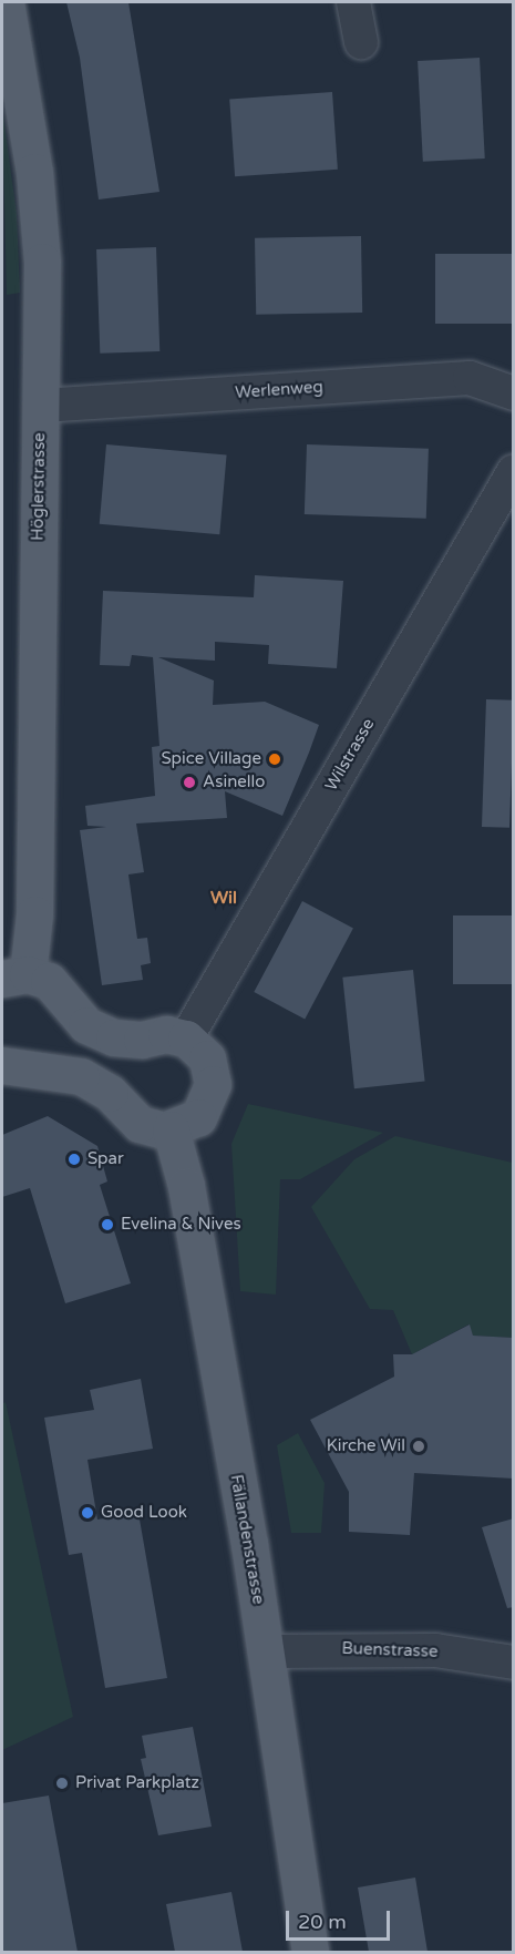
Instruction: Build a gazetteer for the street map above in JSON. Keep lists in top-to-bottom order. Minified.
{"streets":{"main road":["Höglerstrasse","Fällandenstrasse"],"street":["Werlenweg","Wilstrasse","Buenstrasse"]},"crossings":[["Werlenweg","Höglerstrasse"],["Fällandenstrasse","Buenstrasse"]],"districts":["Wil"],"places":["Spice Village","Asinello","Spar","Evelina & Nives","Kirche Wil","Good Look","Privat Parkplatz"],"scale_bar":"20 m"}
